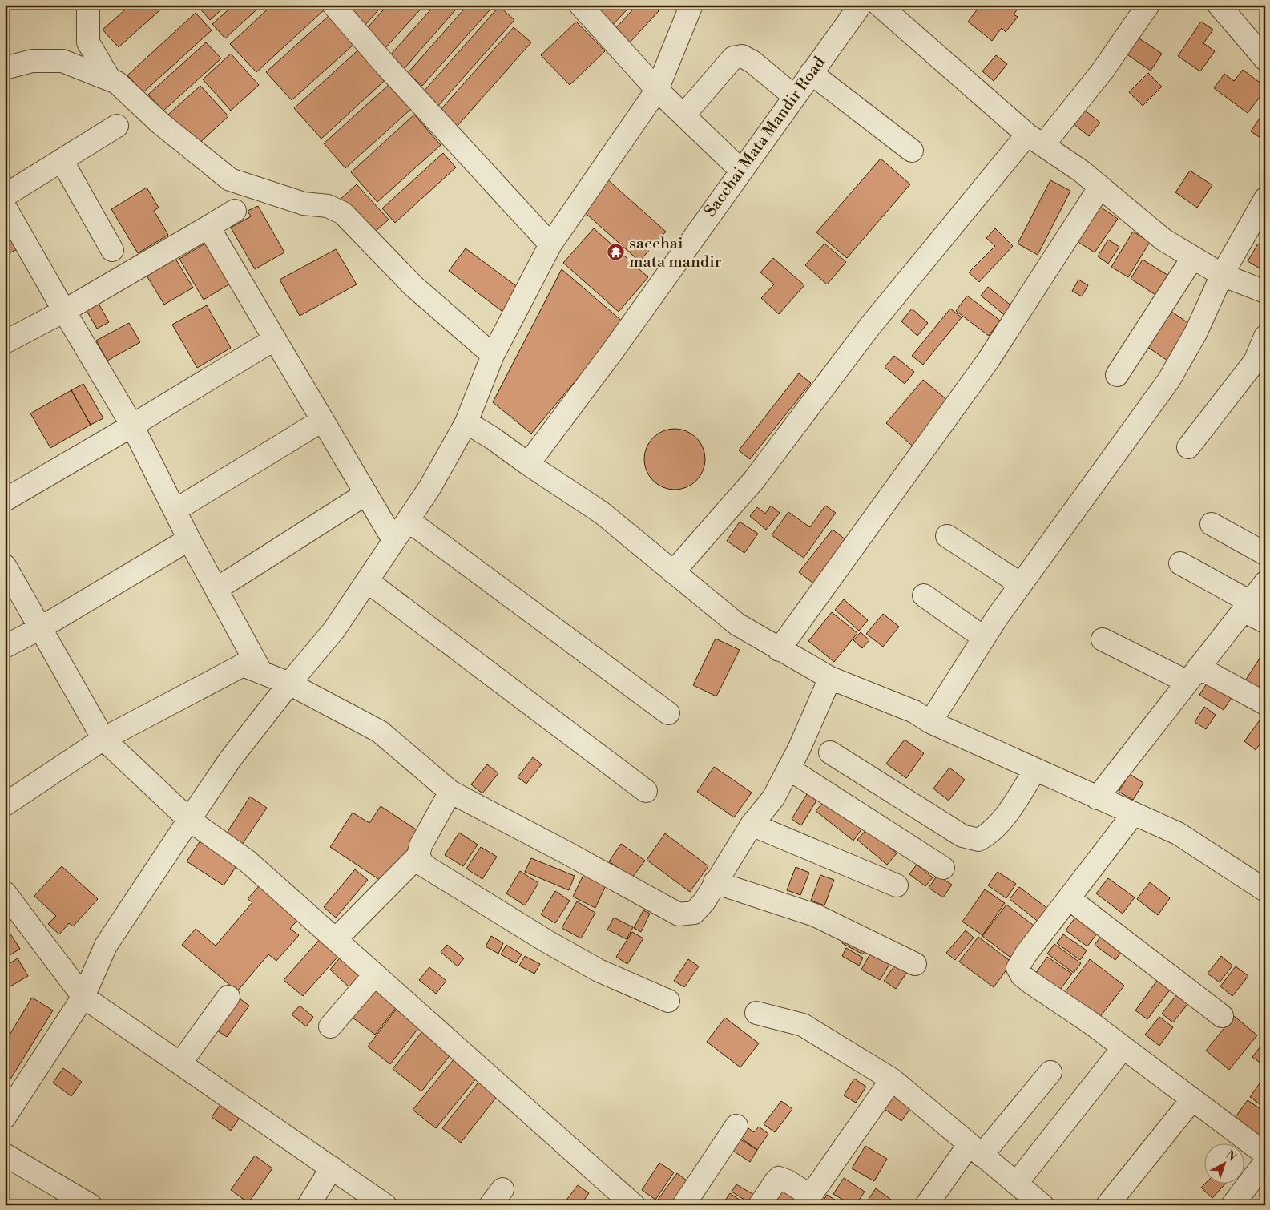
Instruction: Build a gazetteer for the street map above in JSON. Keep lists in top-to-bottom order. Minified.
{"streets":{"street":["Sacchai Mata Mandir Road"]},"places":{"temple":["sacchai mata mandir"]},"north":"top right"}
